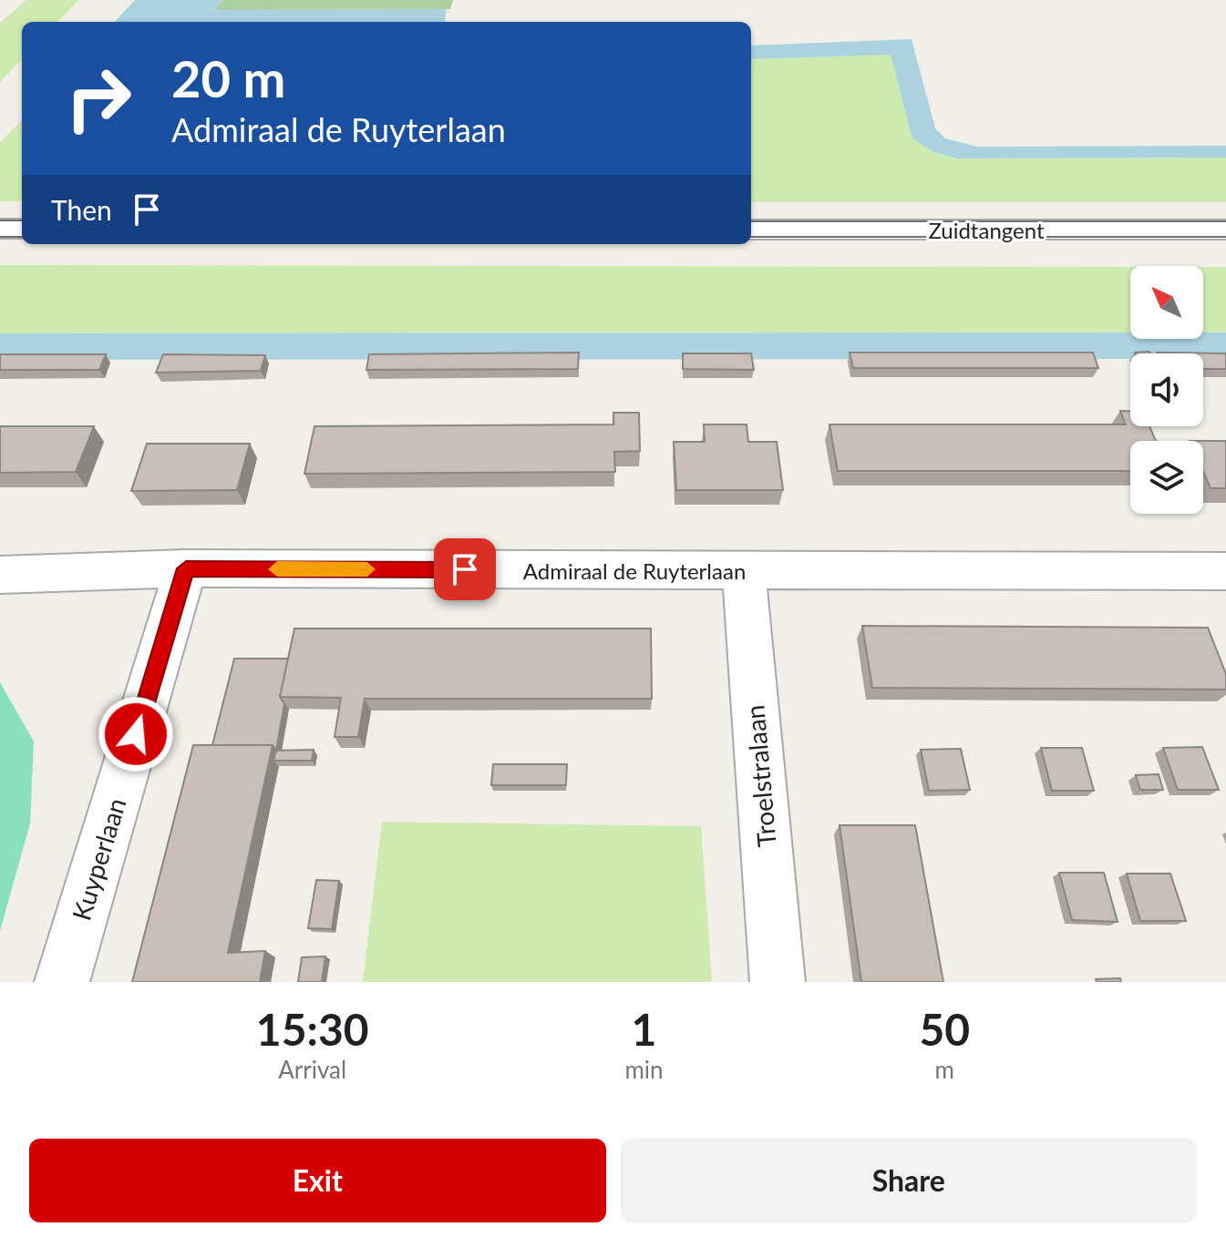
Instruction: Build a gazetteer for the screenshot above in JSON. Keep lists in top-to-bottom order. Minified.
{"streets":{"street":["Admiraal de Ruyterlaan","Troelstralaan","Kuyperlaan"],"lane":["Zuidtangent"]},"crossings":[["Admiraal de Ruyterlaan","Troelstralaan"],["Admiraal de Ruyterlaan","Kuyperlaan"]],"north":"top left","page":{"turn":["20 m","Admiraal de Ruyterlaan"],"then":"Then","eta":["15:30","Arrival","1","min","50","m"],"buttons":["Exit","Share"]}}
